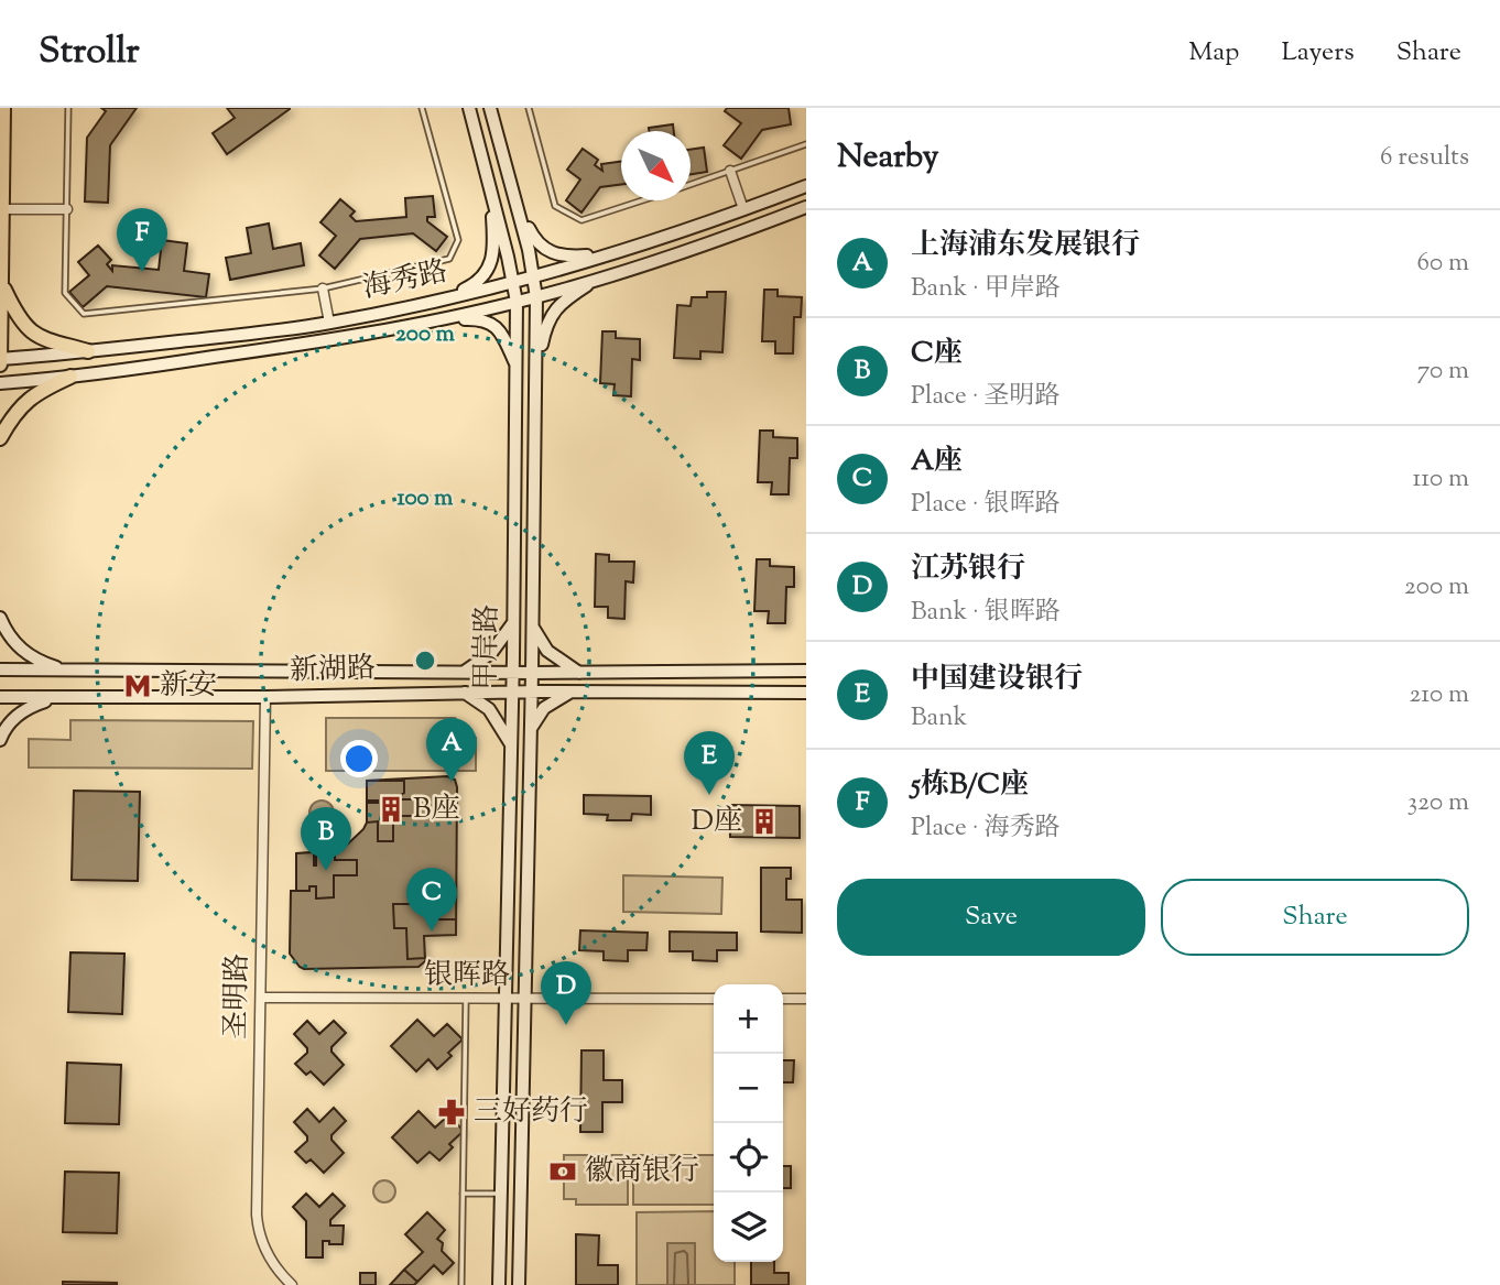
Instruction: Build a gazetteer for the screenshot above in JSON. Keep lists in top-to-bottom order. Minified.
{"streets":{"main road":["海秀路","甲岸路","新湖路"],"street":["银晖路","圣明路"]},"crossings":[["海秀路","甲岸路"],["甲岸路","新湖路"],["甲岸路","银晖路"],["新湖路","圣明路"],["银晖路","圣明路"]],"places":{"metro station":["新安"],"building":["B座","D座"],"pharmacy":["三好药行"],"bank":["徽商银行"]},"north":"bottom right","page":{"header":"Strollr","nav":["Map","Layers","Share"],"heading":["Nearby","6 results"],"pins":["F","A","E","B","C","D"],"list":[{"mark":"A","name":"上海浦东发展银行","note":"Bank · 甲岸路","value":"60 m"},{"mark":"B","name":"C座","note":"Place · 圣明路","value":"70 m"},{"mark":"C","name":"A座","note":"Place · 银晖路","value":"110 m"},{"mark":"D","name":"江苏银行","note":"Bank · 银晖路","value":"200 m"},{"mark":"E","name":"中国建设银行","note":"Bank","value":"210 m"},{"mark":"F","name":"5栋B/C座","note":"Place · 海秀路","value":"320 m"}],"buttons":["Save","Share"],"map_buttons":["+","−"]},"rings":["200 m","100 m"]}
